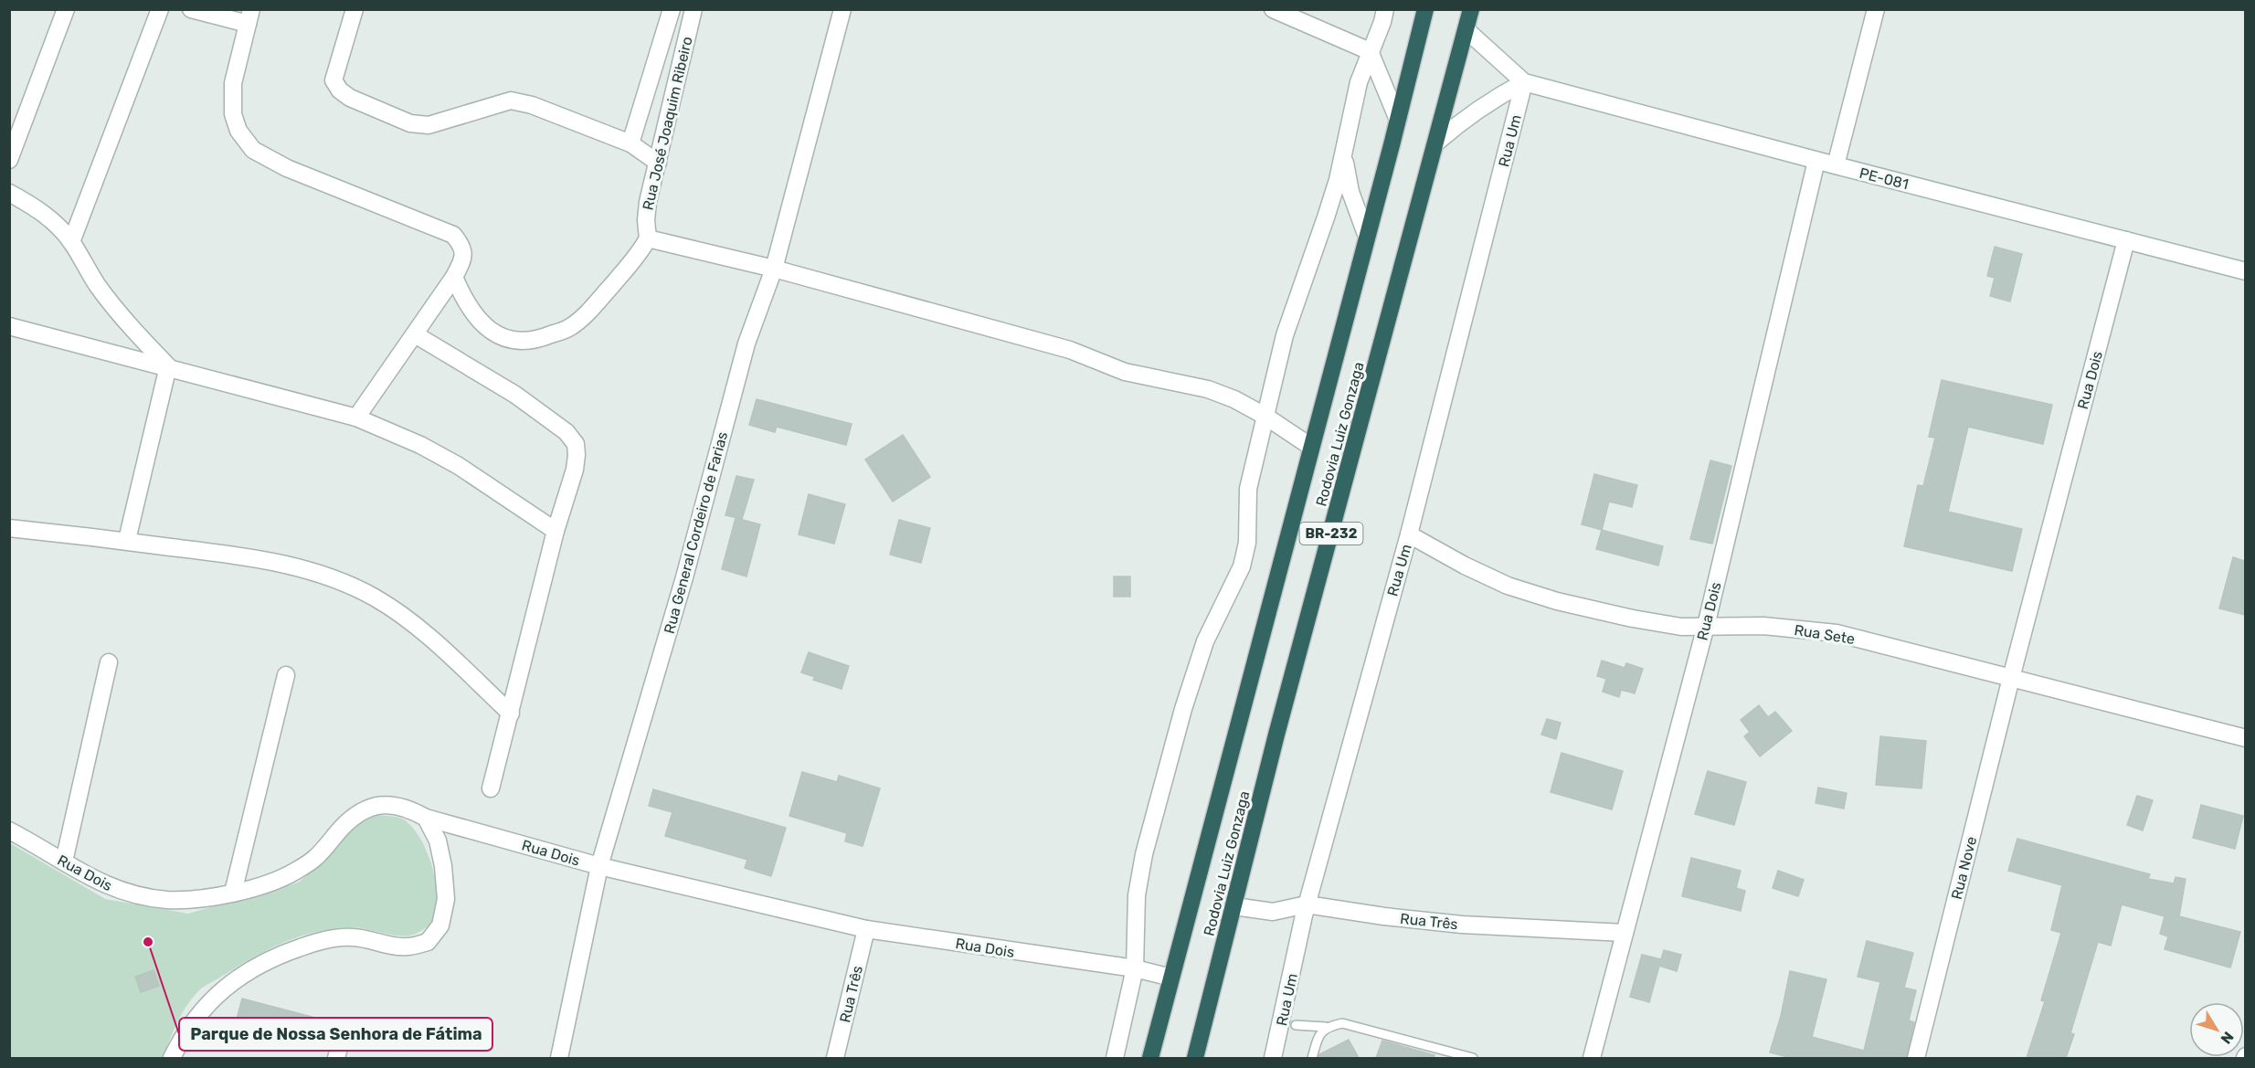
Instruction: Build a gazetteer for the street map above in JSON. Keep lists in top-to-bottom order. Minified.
{"streets":{"highway":["Rodovia Luiz Gonzaga","BR-232"],"street":["Rua José Joaquim Ribeiro","Rua Um","PE-081","Rua Dois","Rua General Cordeiro de Farias","Rua Sete","Rua Nove","Rua Três"]},"crossings":[["Rua Um","PE-081"],["Rua Um","Rua Sete"],["Rua Um","Rua Três"],["PE-081","Rua Dois"],["Rua Dois","Rodovia Luiz Gonzaga"],["Rua Dois","Rua General Cordeiro de Farias"],["Rua Dois","Rua Sete"],["Rua Dois","Rua Nove"],["Rua Dois","Rua Três"],["Rodovia Luiz Gonzaga","Rua Três"],["Rua Sete","Rua Nove"]],"places":["Parque de Nossa Senhora de Fátima"],"north":"bottom right"}
